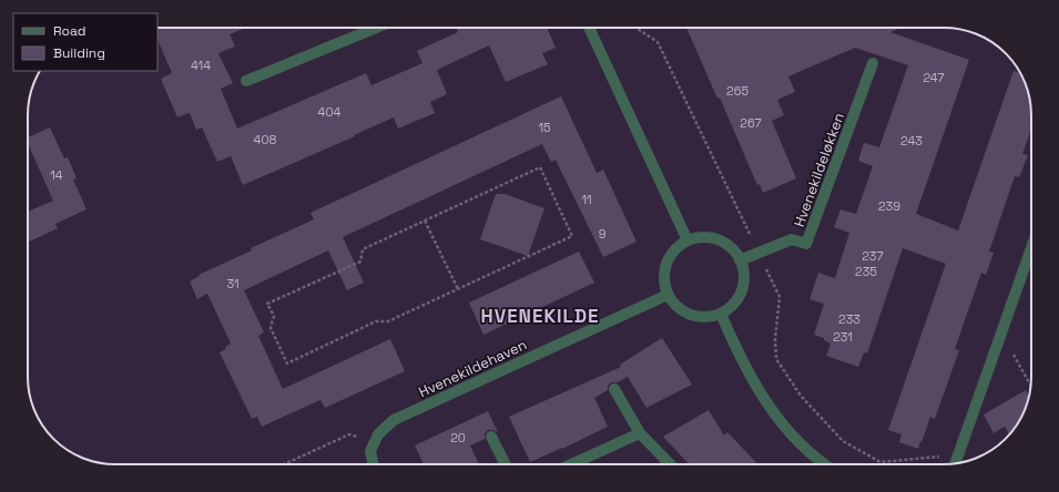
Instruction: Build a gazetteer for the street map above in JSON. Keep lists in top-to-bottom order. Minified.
{"streets":{"street":["Hvenekildeløkken","Hvenekildehaven"]},"crossings":[["Hvenekildeløkken","Hvenekildehaven"]],"districts":["HVENEKILDE"],"house_numbers":["414","247","265","404","267","15","408","243","14","11","239","9","237","235","31","233","231","20"],"legend":["Road","Building"]}
